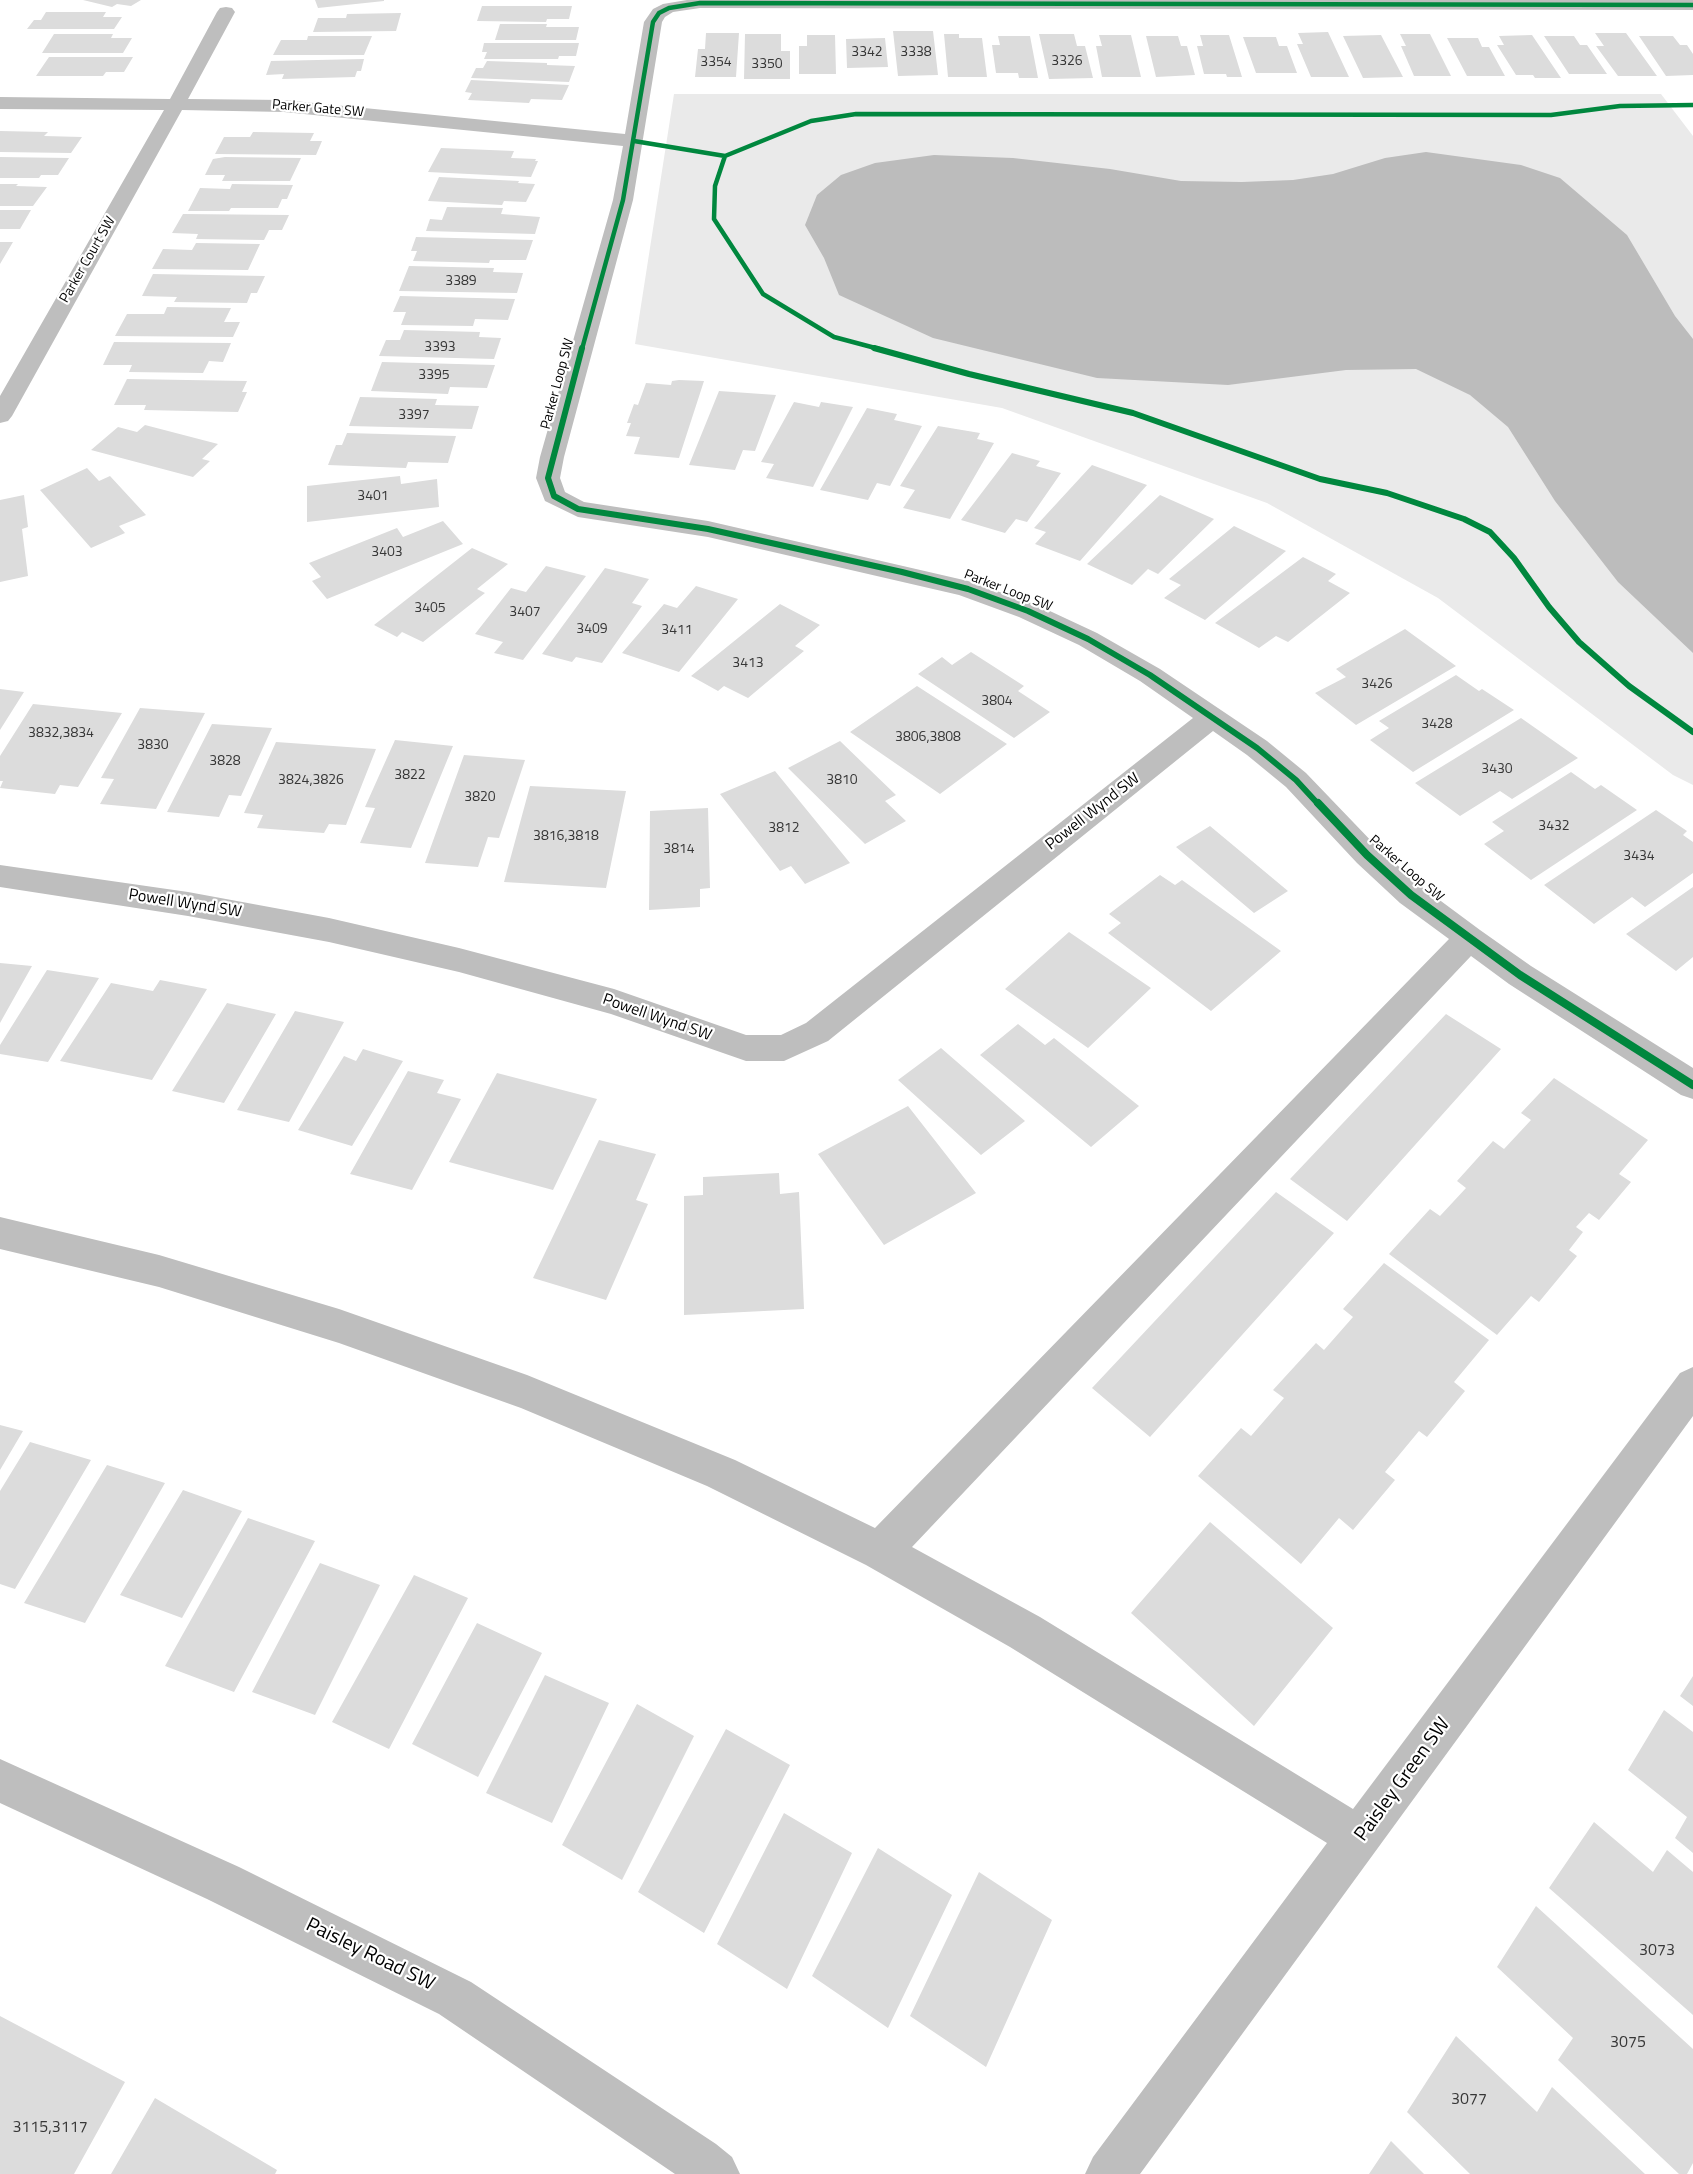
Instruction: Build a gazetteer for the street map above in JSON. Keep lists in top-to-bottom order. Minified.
{"streets":{"street":["Parker Gate SW","Parker Court SW","Parker Loop SW","Powell Wynd SW","Paisley Green SW","Paisley Road SW"]},"crossings":[["Parker Gate SW","Parker Court SW"],["Parker Gate SW","Parker Loop SW"],["Parker Loop SW","Powell Wynd SW"]],"house_numbers":["3342","3338","3326","3354","3350","3389","3393","3395","3397","3401","3403","3405","3407","3409","3411","3413","3426","3804","3428","3832,3834","3806,3808","3830","3828","3430","3822","3824,3826","3810","3820","3432","3812","3816,3818","3814","3434","3073","3075","3077","3115,3117"]}
